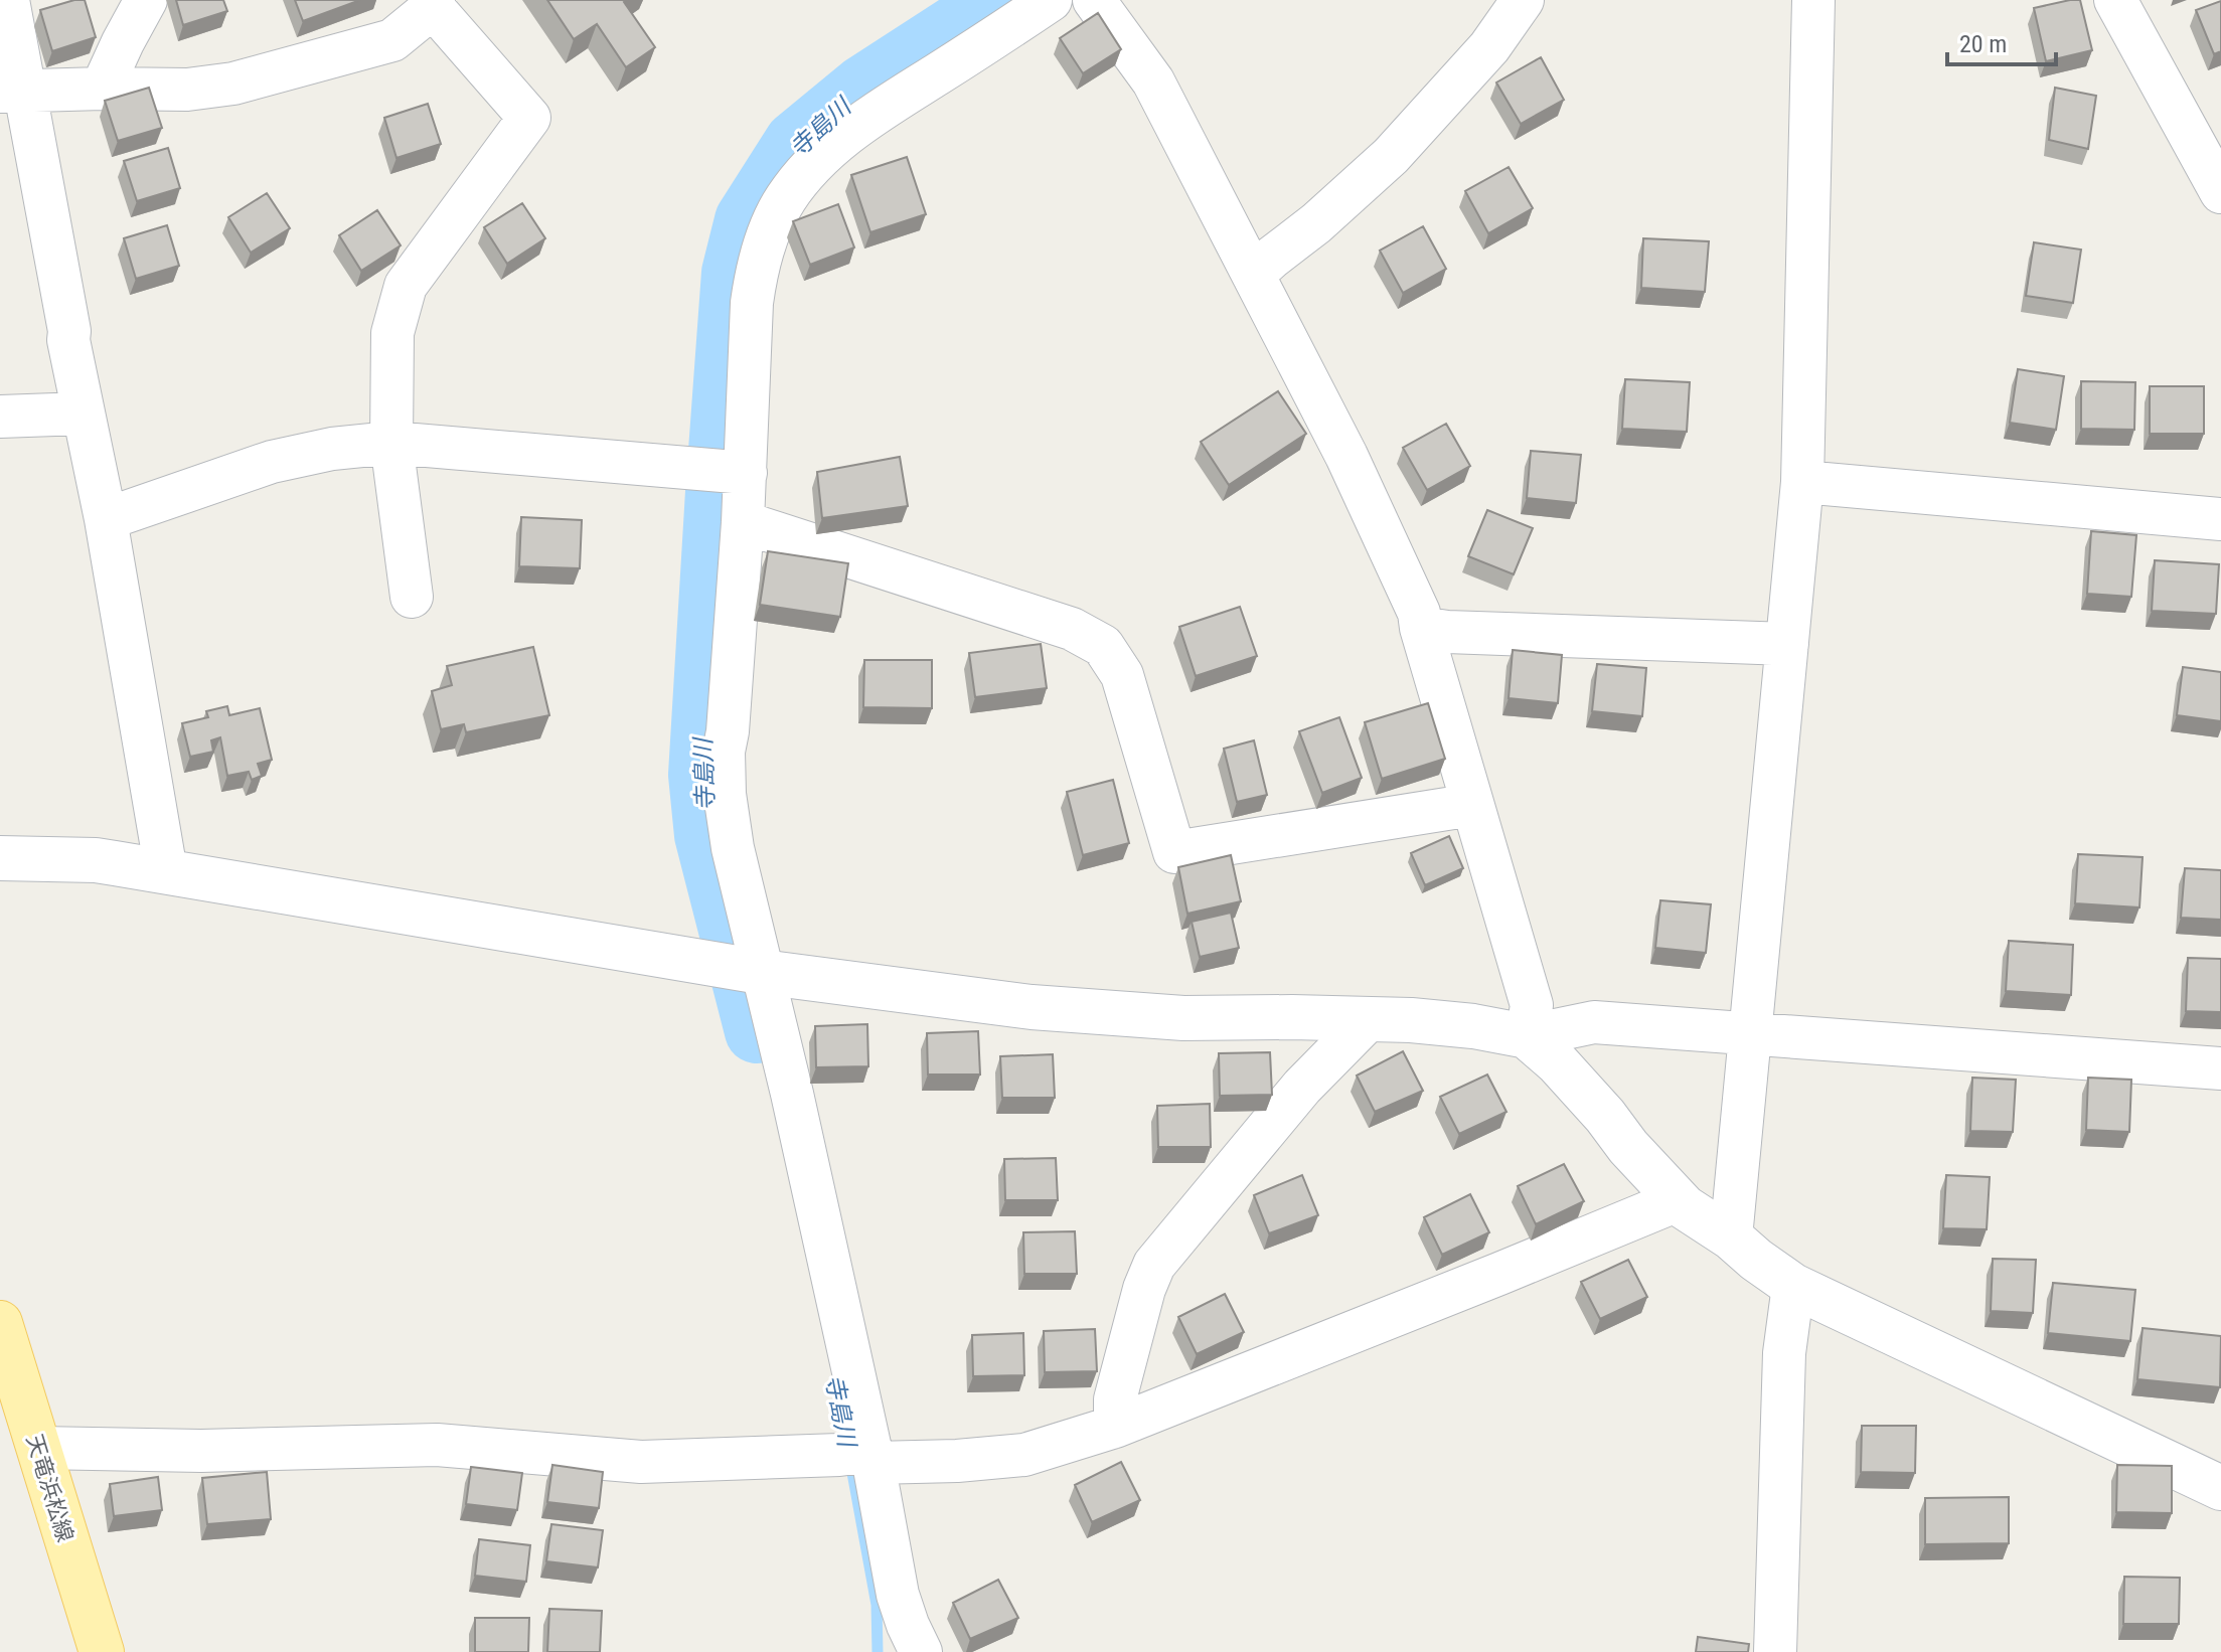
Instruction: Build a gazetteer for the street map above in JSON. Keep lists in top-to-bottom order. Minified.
{"streets":{"main road":["天竜浜松線"]},"water":["寺島川"],"scale_bar":"20 m"}
